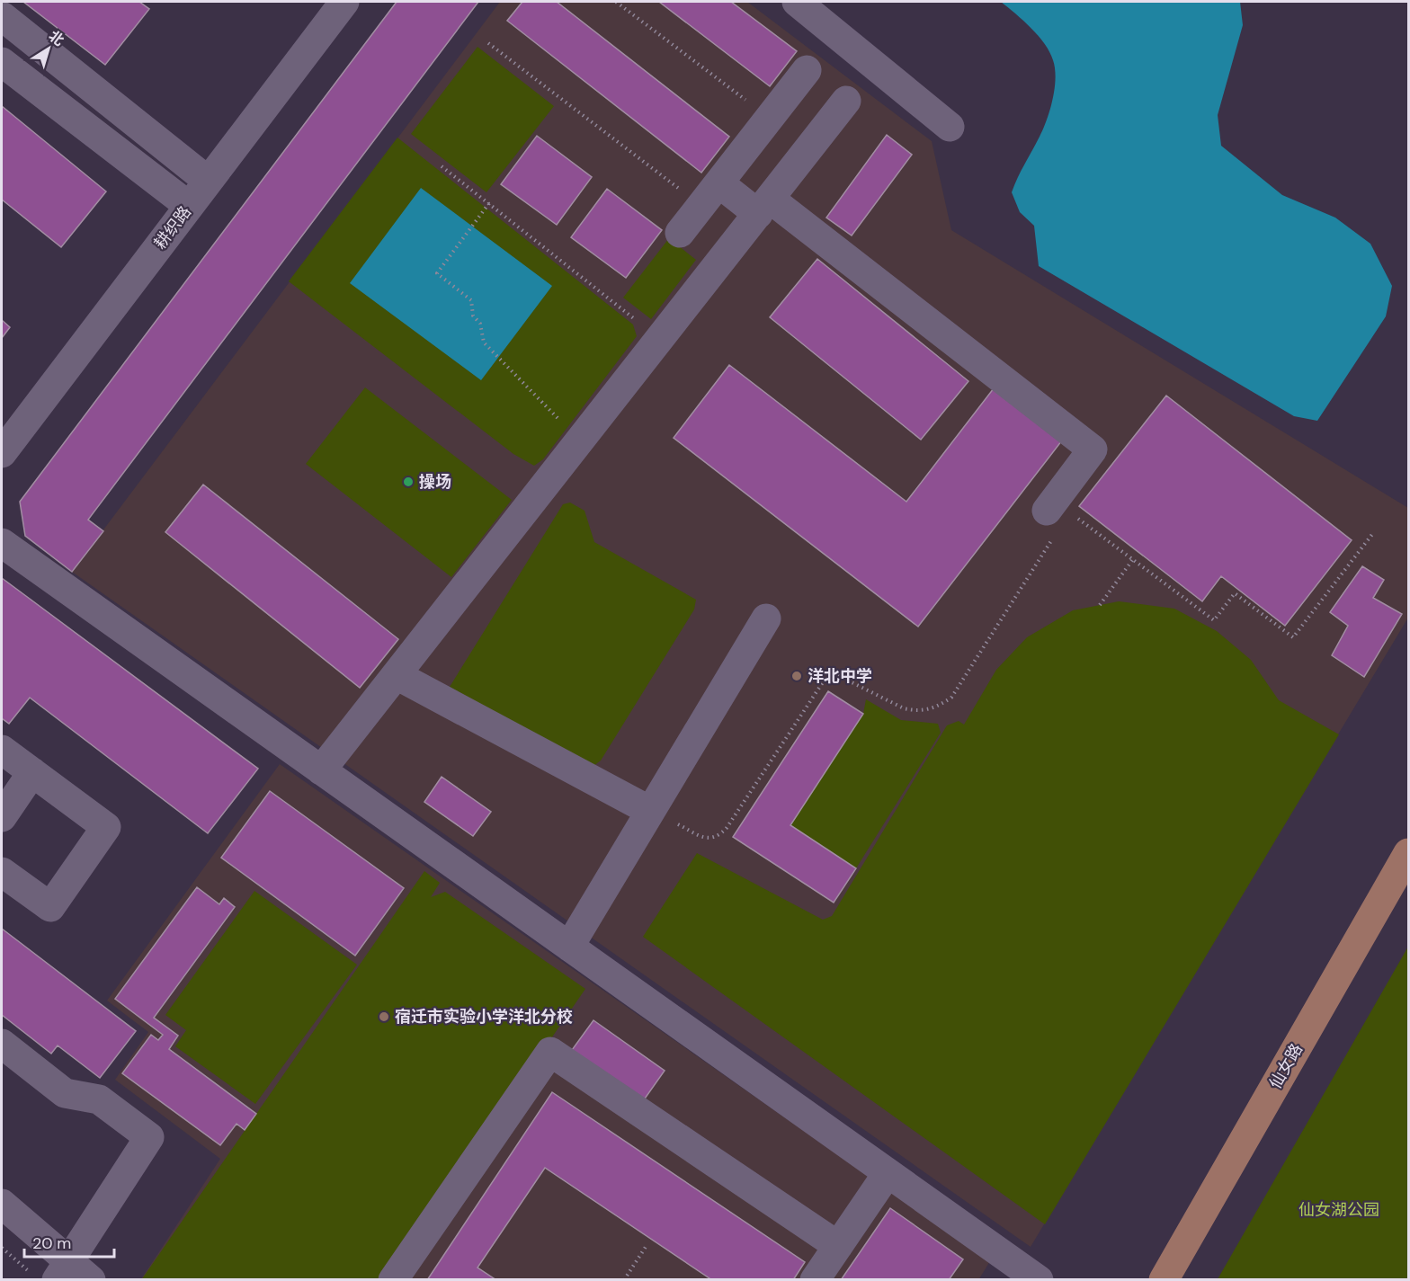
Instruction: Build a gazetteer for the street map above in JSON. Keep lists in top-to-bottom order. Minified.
{"streets":{"main road":["仙女路"],"street":["耕织路"]},"parks":["仙女湖公园"],"places":["操场","洋北中学","宿迁市实验小学洋北分校"],"scale_bar":"20 m","north":"top right"}
